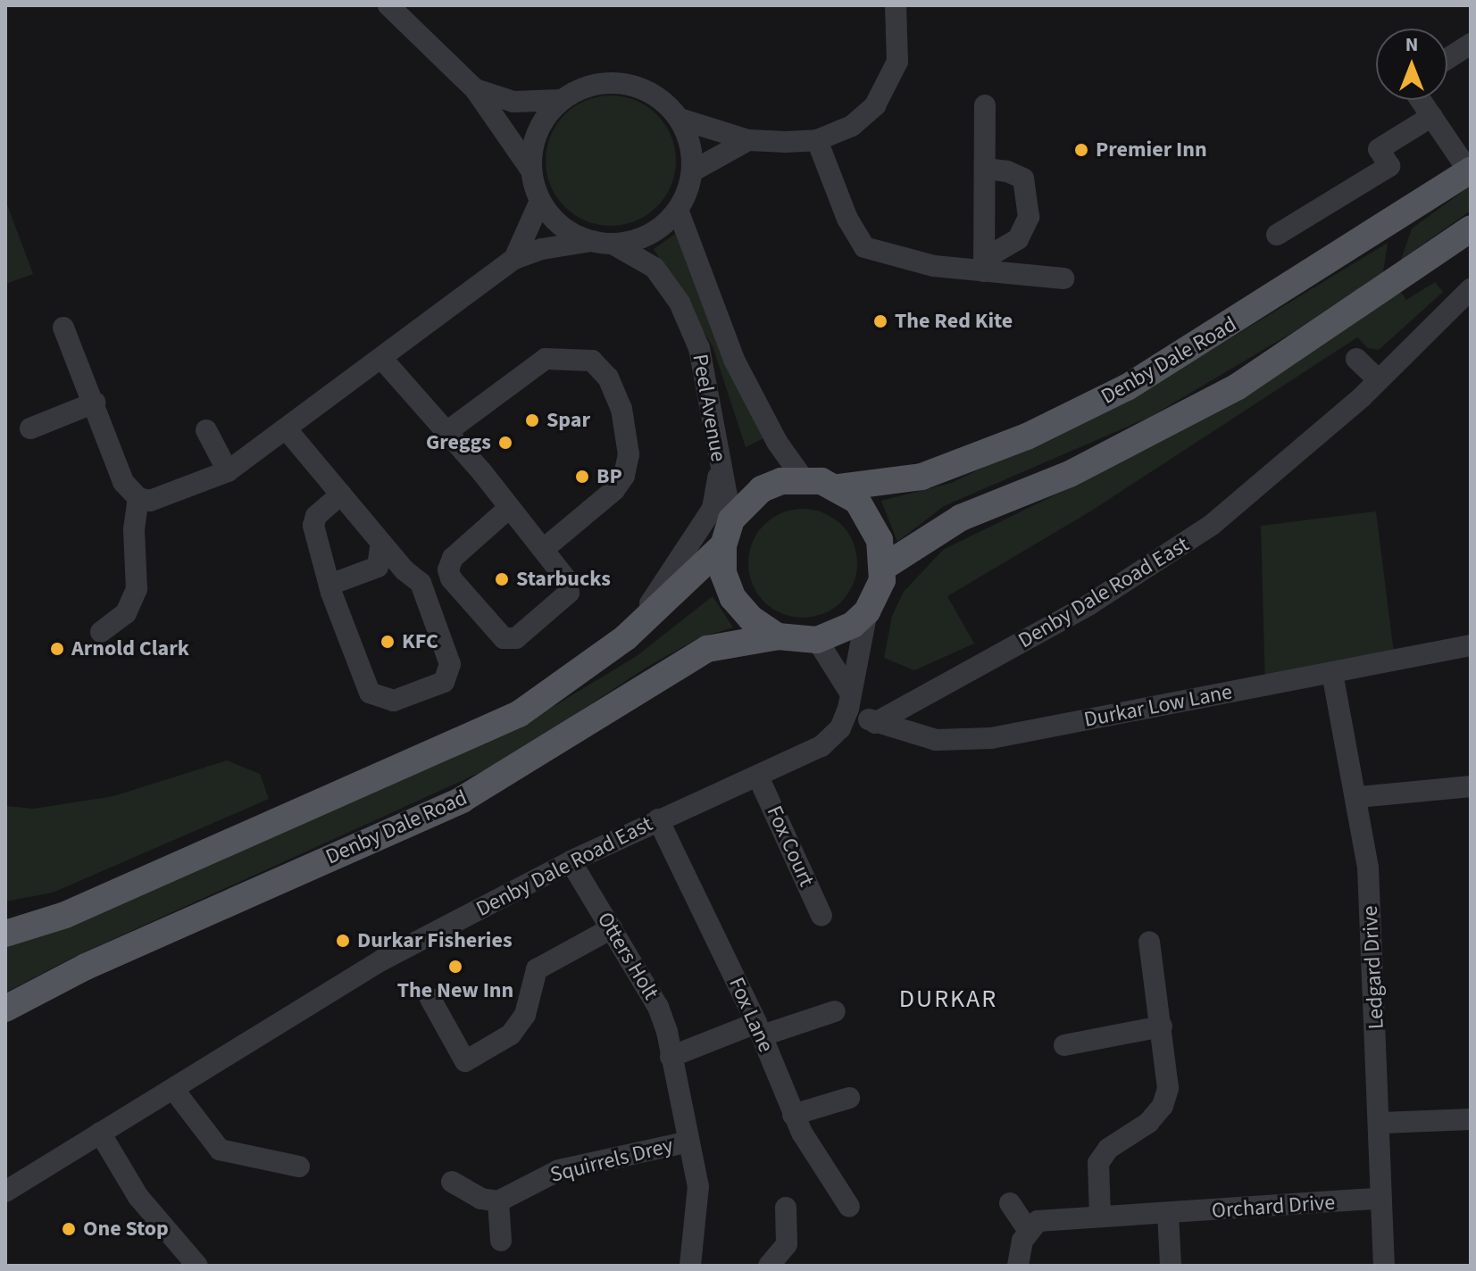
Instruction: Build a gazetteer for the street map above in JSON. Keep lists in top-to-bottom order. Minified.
{"streets":{"main road":["Denby Dale Road"],"street":["Peel Avenue","Denby Dale Road East","Durkar Low Lane","Fox Court","Otters Holt","Ledgard Drive","Fox Lane","Squirrels Drey","Orchard Drive"]},"crossings":[["Denby Dale Road","Peel Avenue"],["Denby Dale Road","Denby Dale Road East"],["Peel Avenue","Denby Dale Road East"],["Denby Dale Road East","Durkar Low Lane"],["Denby Dale Road East","Fox Court"],["Denby Dale Road East","Otters Holt"],["Denby Dale Road East","Fox Lane"],["Durkar Low Lane","Ledgard Drive"],["Otters Holt","Squirrels Drey"],["Ledgard Drive","Orchard Drive"]],"districts":["DURKAR"],"places":["Premier Inn","The Red Kite","Spar","Greggs","BP","Starbucks","KFC","Arnold Clark","Durkar Fisheries","The New Inn","One Stop"],"north":"top"}
